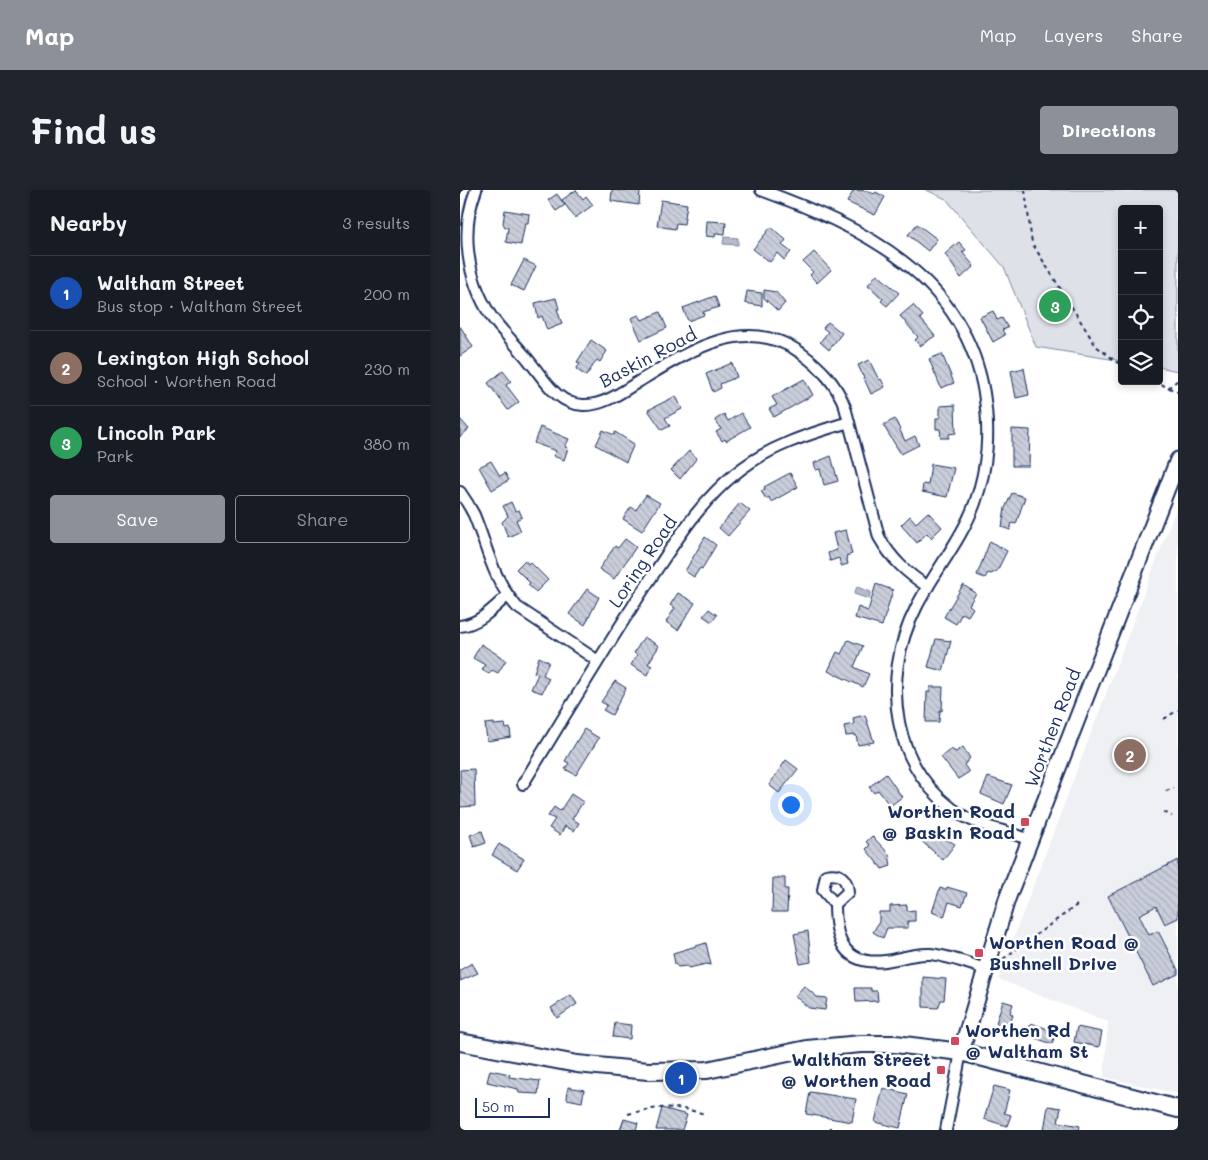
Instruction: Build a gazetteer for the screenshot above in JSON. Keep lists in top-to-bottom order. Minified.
{"streets":{"main road":["Worthen Road"],"street":["Baskin Road","Loring Road"]},"crossings":[["Baskin Road","Loring Road"]],"places":{"transit":["Worthen Road @ Baskin Road","Worthen Road @ Bushnell Drive","Worthen Rd @ Waltham St","Waltham Street @ Worthen Road"]},"scale_bar":"50 m","page":{"header":"Map","nav":["Map","Layers","Share"],"buttons":["Directions",["Save","Share"]],"title":"Find us","heading":["Nearby","3 results"],"map_buttons":["+","−"],"list":[{"mark":"1","name":"Waltham Street","note":"Bus stop · Waltham Street","value":"200 m"},{"mark":"2","name":"Lexington High School","note":"School · Worthen Road","value":"230 m"},{"mark":"3","name":"Lincoln Park","note":"Park","value":"380 m"}],"pins":["3","2","1"],"scale":"50 m"}}
